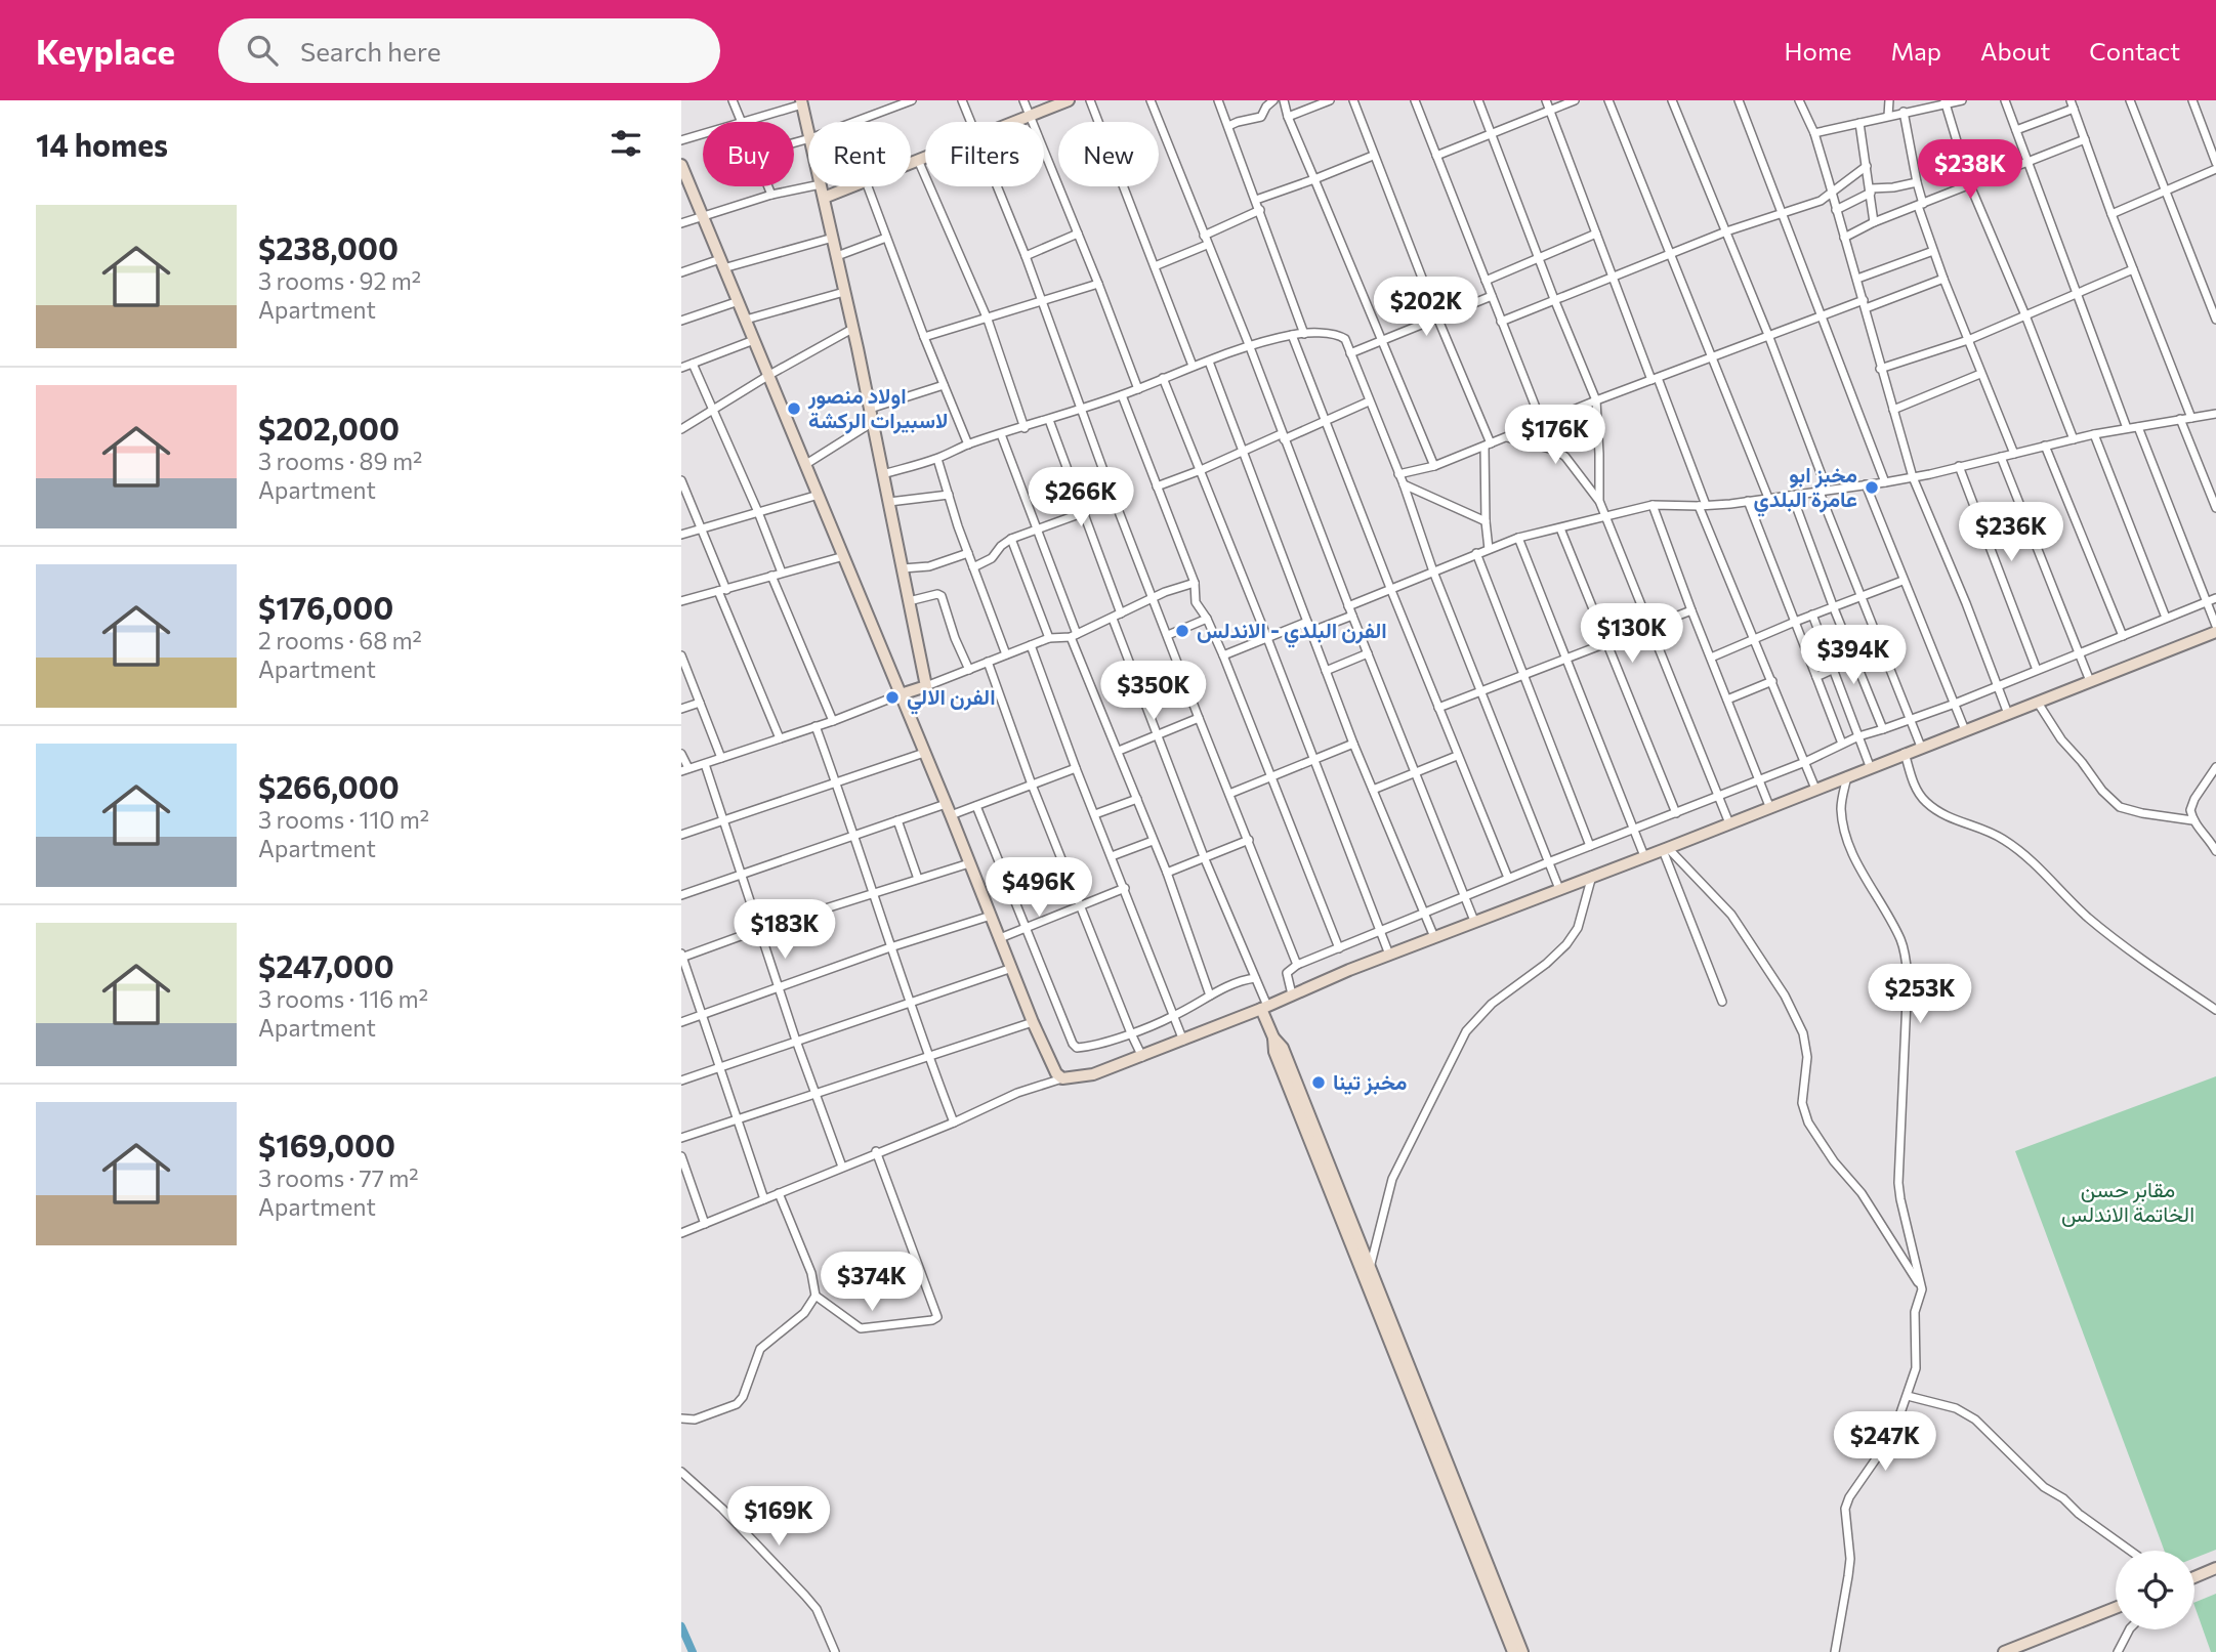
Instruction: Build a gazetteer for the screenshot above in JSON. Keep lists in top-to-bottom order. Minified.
{"parks":["مقابر حسن الخاتمة الاندلس"],"places":["اولاد منصور لاسبيرات الركشة","مخبز ابو عامرة البلدي","الفرن البلدي - الاندلس","الفرن الالي","مخبز تينا"],"page":{"header":"Keyplace","search":"Search here","nav":["Home","Map","About","Contact"],"heading":"14 homes","chip":["Buy","Rent","Filters","New"],"price":["$238K","$202K","$176K","$266K","$236K","$130K","$394K","$350K","$496K","$183K","$253K","$374K","$247K","$169K"],"list":[{"name":"$238,000","note":"3 rooms · 92 m² · Apartment"},{"name":"$202,000","note":"3 rooms · 89 m² · Apartment"},{"name":"$176,000","note":"2 rooms · 68 m² · Apartment"},{"name":"$266,000","note":"3 rooms · 110 m² · Apartment"},{"name":"$247,000","note":"3 rooms · 116 m² · Apartment"},{"name":"$169,000","note":"3 rooms · 77 m² · Apartment"}]}}
